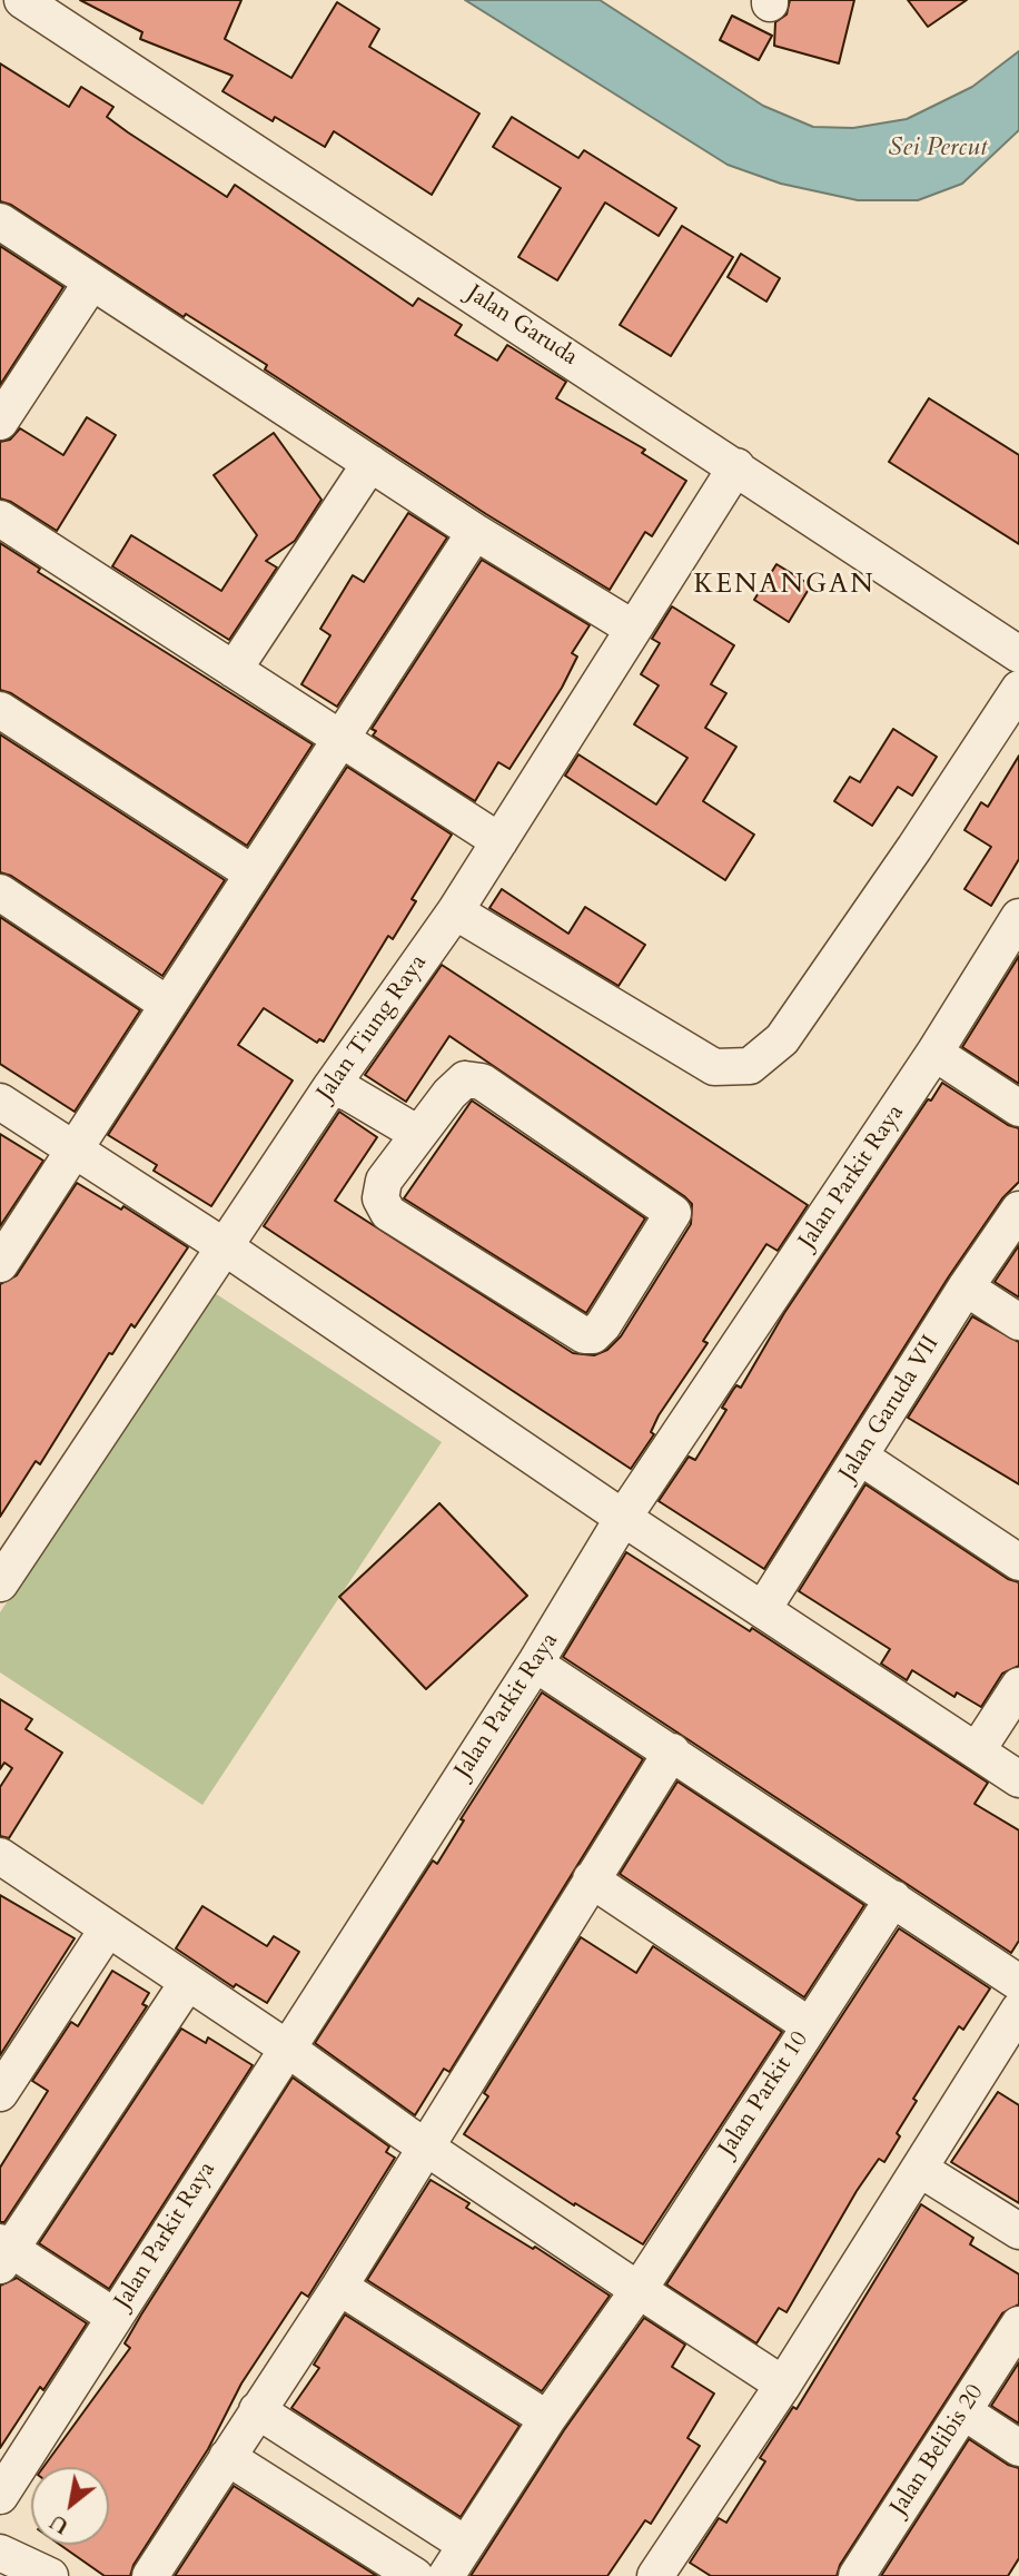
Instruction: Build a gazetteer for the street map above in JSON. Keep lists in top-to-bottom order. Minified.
{"streets":{"street":["Jalan Garuda","Jalan Tiung Raya","Jalan Parkit Raya","Jalan Garuda VII","Jalan Parkit 10","Jalan Belibis 20"]},"crossings":[["Jalan Garuda","Jalan Tiung Raya"]],"districts":["KENANGAN"],"water":["Sei Percut"],"north":"bottom left"}
